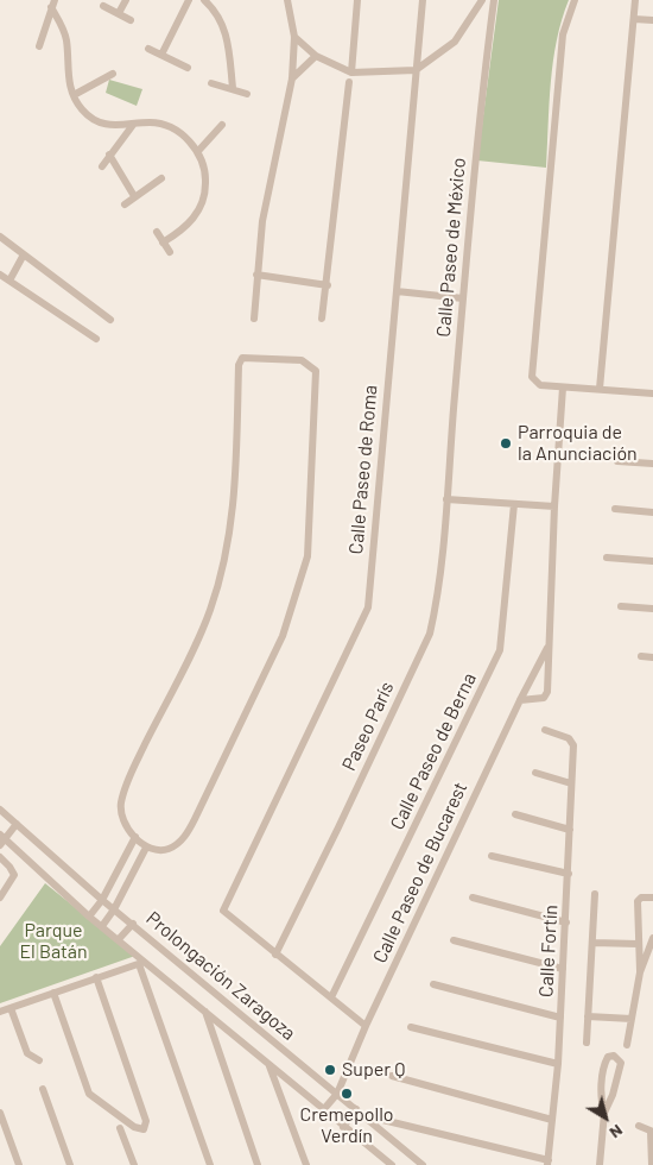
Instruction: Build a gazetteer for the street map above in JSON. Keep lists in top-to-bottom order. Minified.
{"streets":{"street":["Calle Paseo de México","Calle Paseo de Roma","Paseo París","Calle Paseo de Berna","Calle Paseo de Bucarest","Calle Fortín","Prolongación Zaragoza"]},"crossings":[["Calle Paseo de México","Paseo París"],["Calle Paseo de Roma","Paseo París"],["Calle Paseo de Bucarest","Prolongación Zaragoza"]],"parks":["Parque El Batán"],"places":["Parroquia de la Anunciación","Super Q","Cremepollo Verdín"],"north":"bottom right"}
